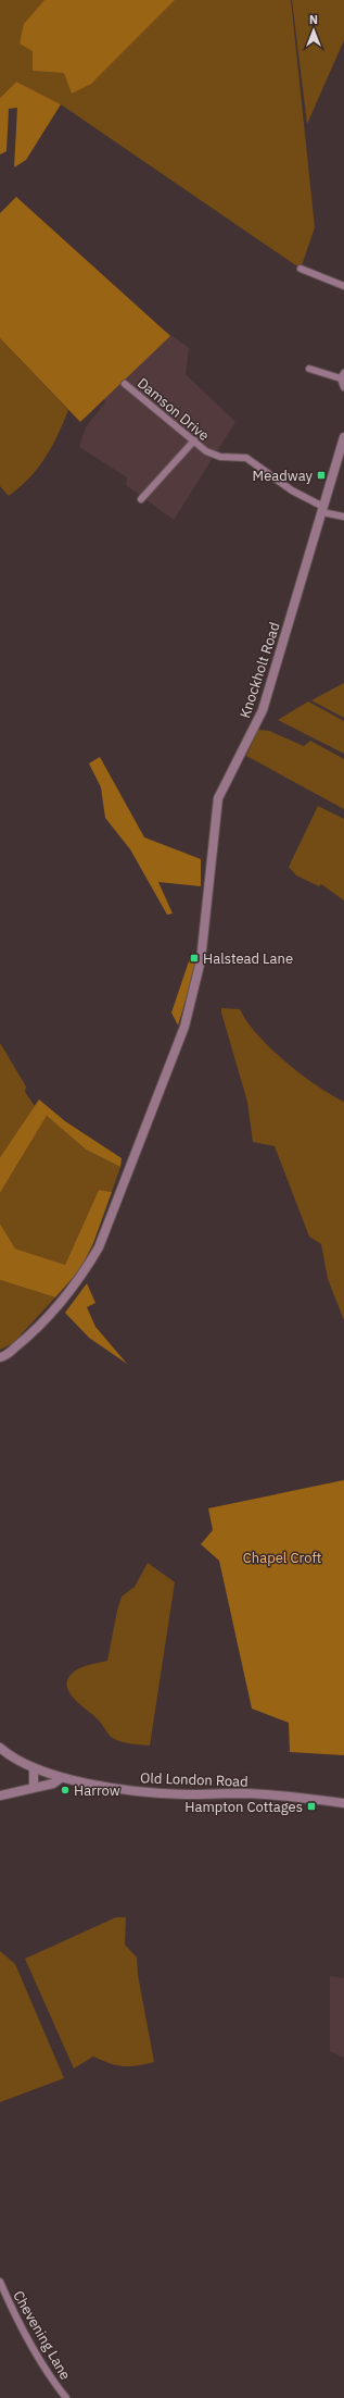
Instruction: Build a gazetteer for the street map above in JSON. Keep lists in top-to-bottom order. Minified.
{"streets":{"street":["Damson Drive","Knockholt Road","Old London Road","Chevening Lane"]},"crossings":[["Damson Drive","Knockholt Road"]],"parks":["Chapel Croft"],"places":{"transit":["Meadway","Halstead Lane","Hampton Cottages"],"other":["Harrow"]},"north":"top"}
